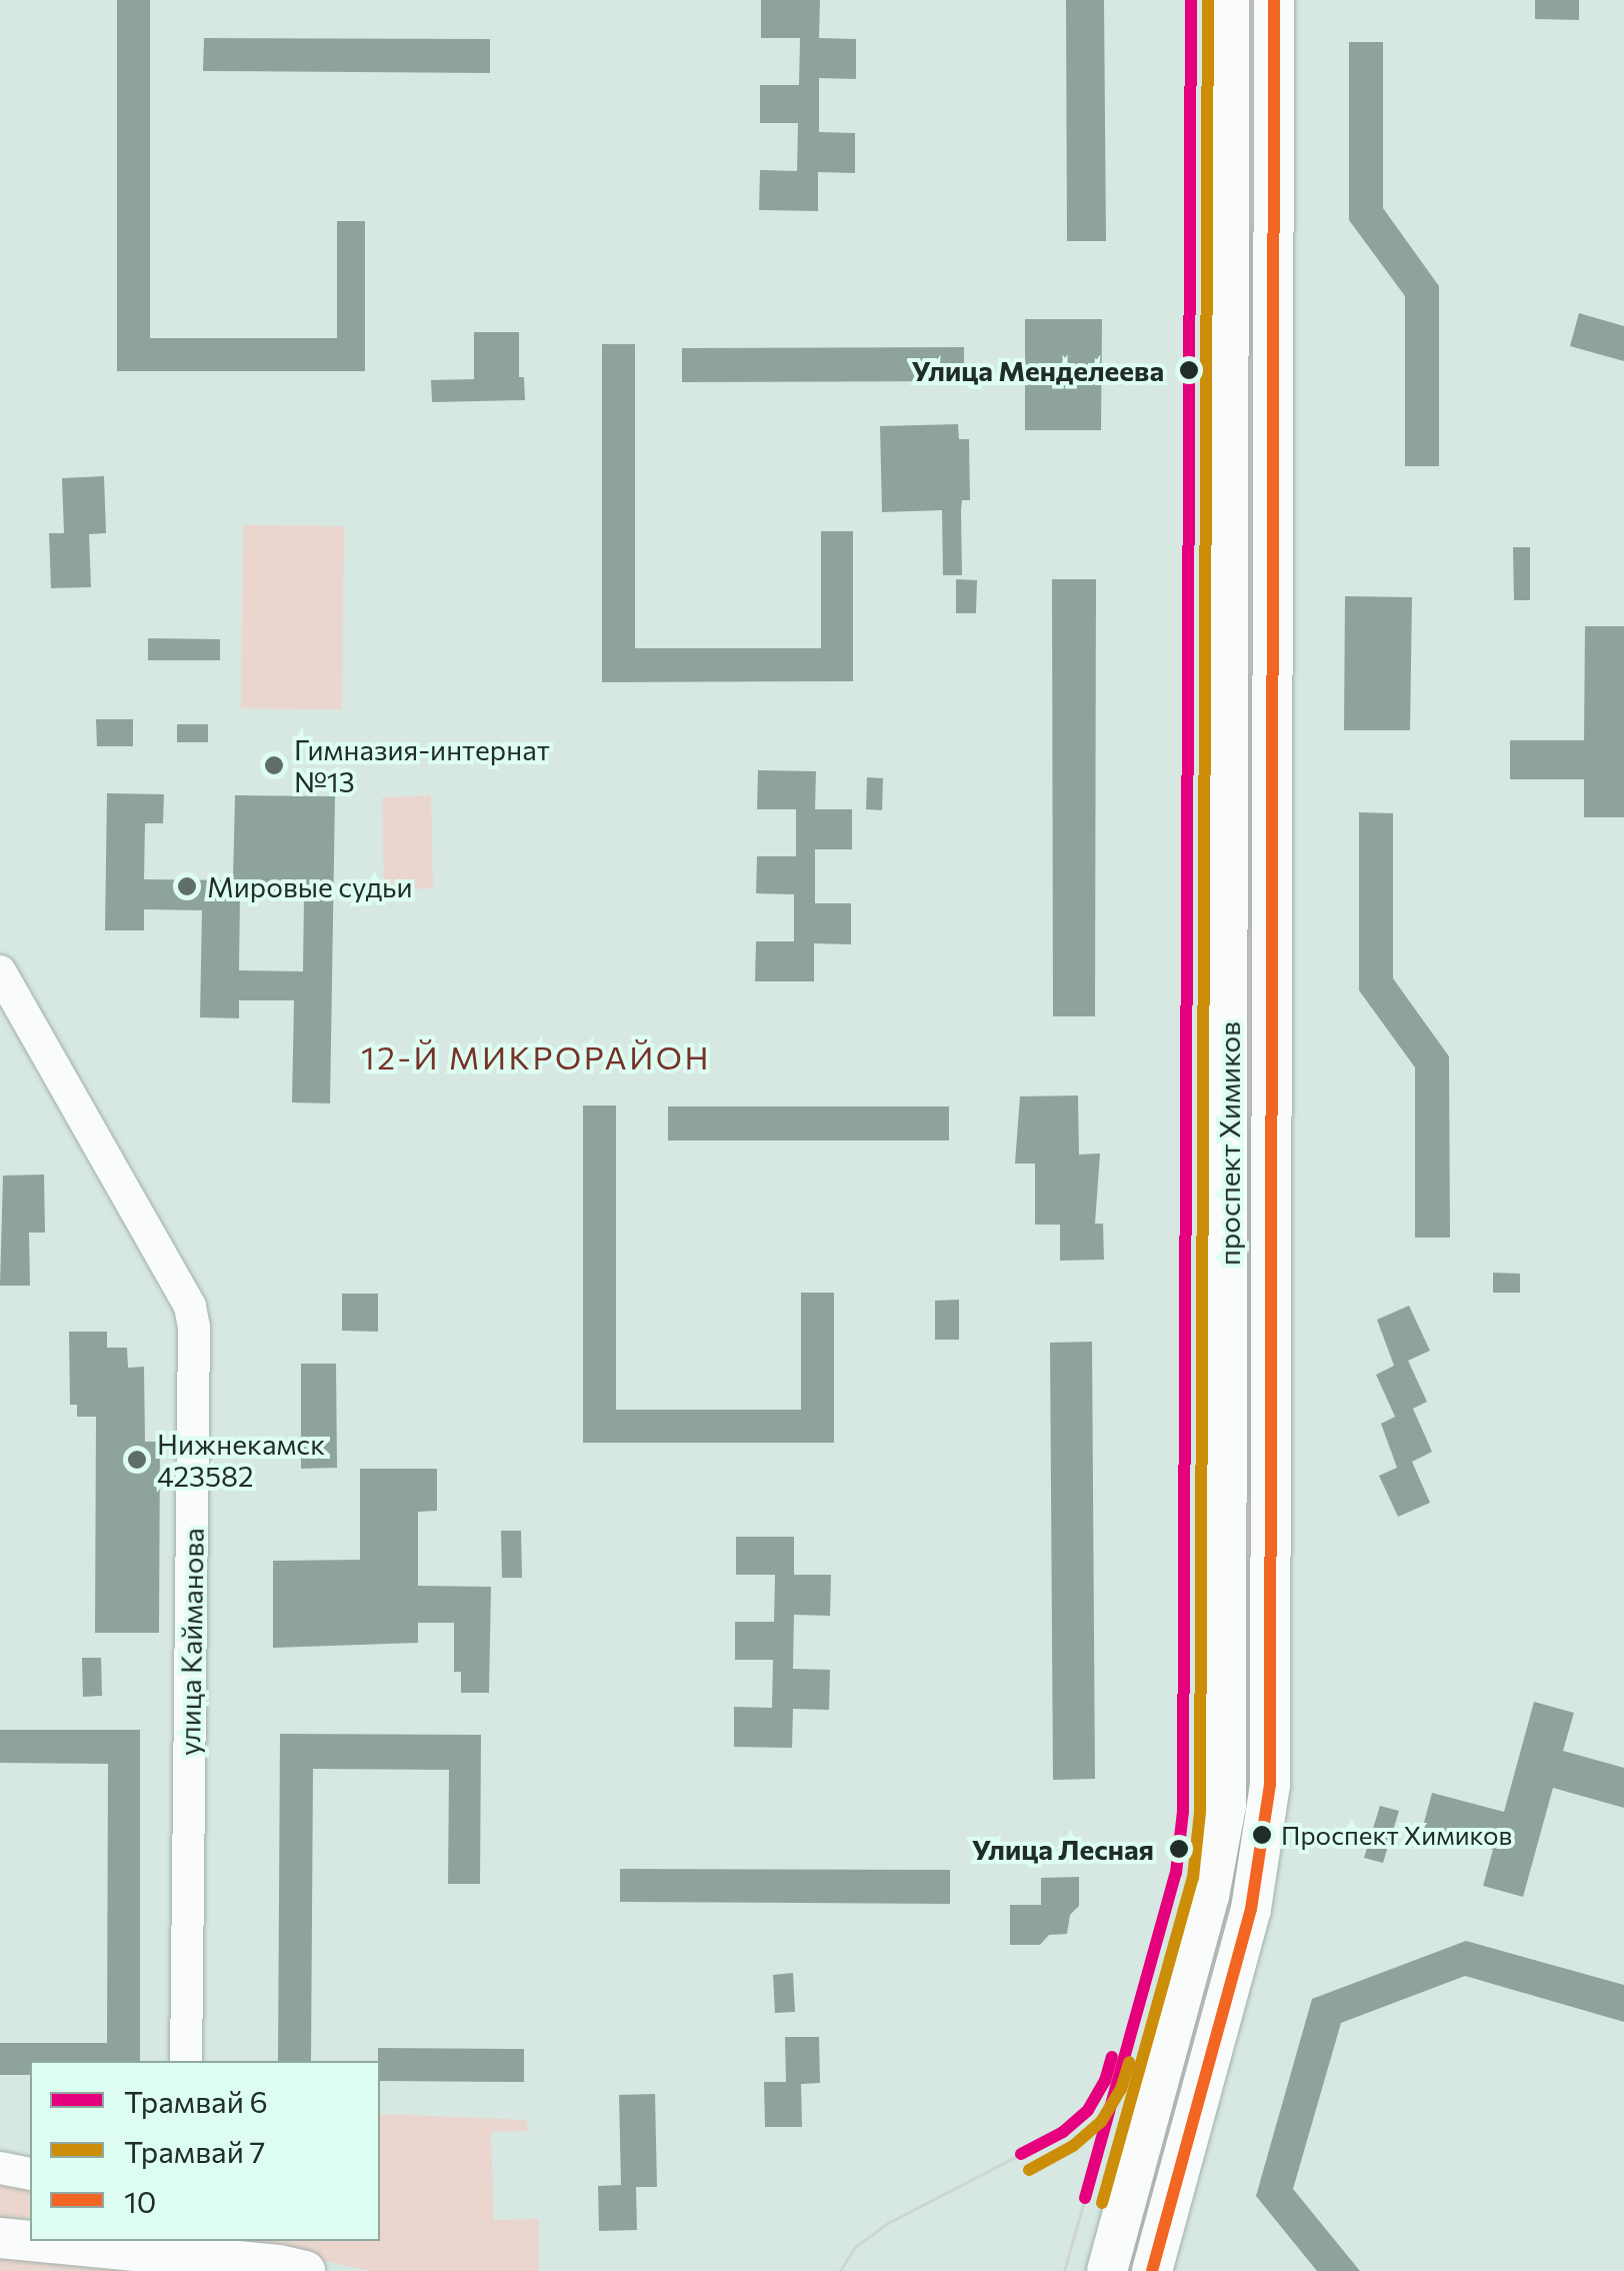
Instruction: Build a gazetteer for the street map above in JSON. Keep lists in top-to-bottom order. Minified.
{"streets":{"main road":["проспект Химиков"],"street":["улица Кайманова"]},"districts":["12-Й МИКРОРАЙОН"],"places":["Улица Менделеева","Гимназия-интернат №13","Мировые судьи","Нижнекамск 423582","Проспект Химиков","Улица Лесная"],"lines":["tram line 6","tram line 7","transit line 10"],"legend":["Трамвай 6","Трамвай 7","10"]}
